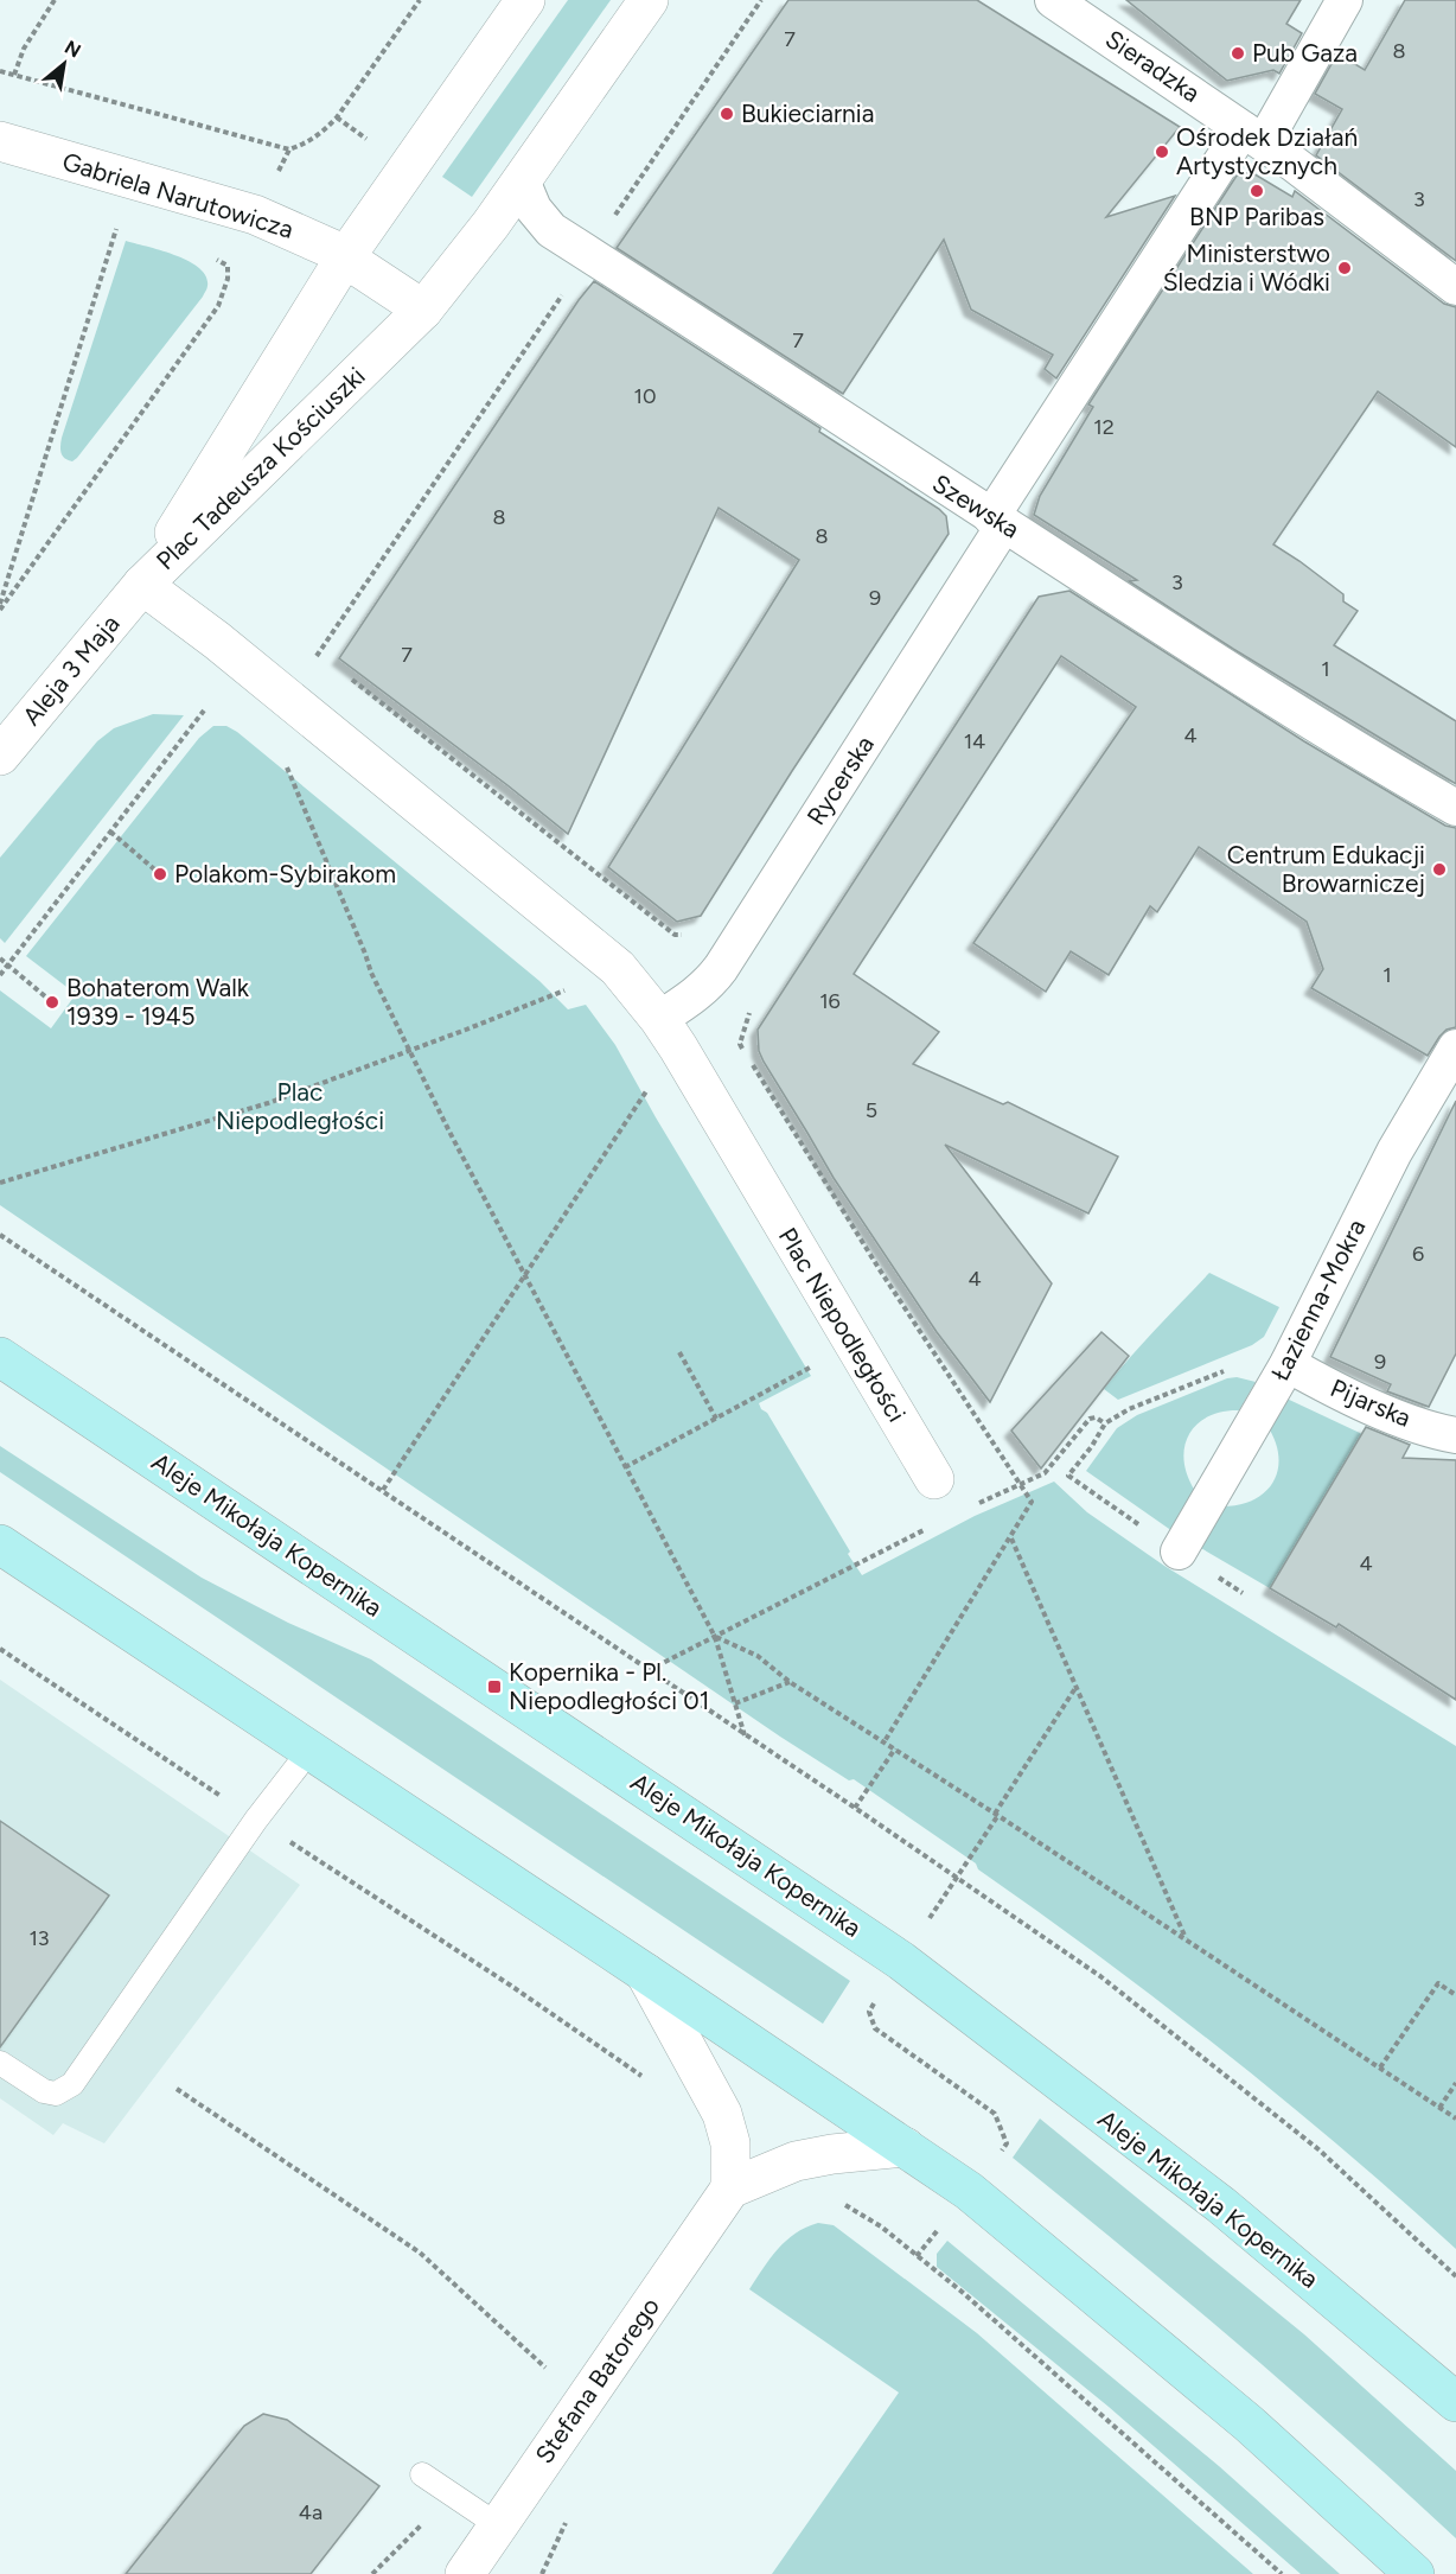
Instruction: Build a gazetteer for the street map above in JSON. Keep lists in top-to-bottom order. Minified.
{"streets":{"main road":["Aleje Mikołaja Kopernika"],"street":["Sieradzka","Gabriela Narutowicza","Plac Tadeusza Kościuszki","Szewska","Aleja 3 Maja","Rycerska","Łazienna-Mokra","Plac Niepodległości","Pijarska","Stefana Batorego"]},"crossings":[["Sieradzka","Rycerska"],["Gabriela Narutowicza","Plac Tadeusza Kościuszki"],["Plac Tadeusza Kościuszki","Szewska"],["Plac Tadeusza Kościuszki","Aleja 3 Maja"],["Plac Tadeusza Kościuszki","Plac Niepodległości"],["Szewska","Rycerska"],["Aleja 3 Maja","Plac Niepodległości"],["Rycerska","Plac Niepodległości"],["Łazienna-Mokra","Pijarska"]],"parks":["Plac Niepodległości"],"places":{"other":["Pub Gaza","Bukieciarnia","Ośrodek Działań Artystycznych","BNP Paribas","Ministerstwo Śledzia i Wódki","Centrum Edukacji Browarniczej","Polakom-Sybirakom","Bohaterom Walk 1939 - 1945"],"transit":["Kopernika - Pl. Niepodległości 01"]},"house_numbers":["7","8","3","7","10","12","8","8","3","9","7","1","4","14","1","16","5","6","4","9","4","13","4a"],"north":"top right"}
